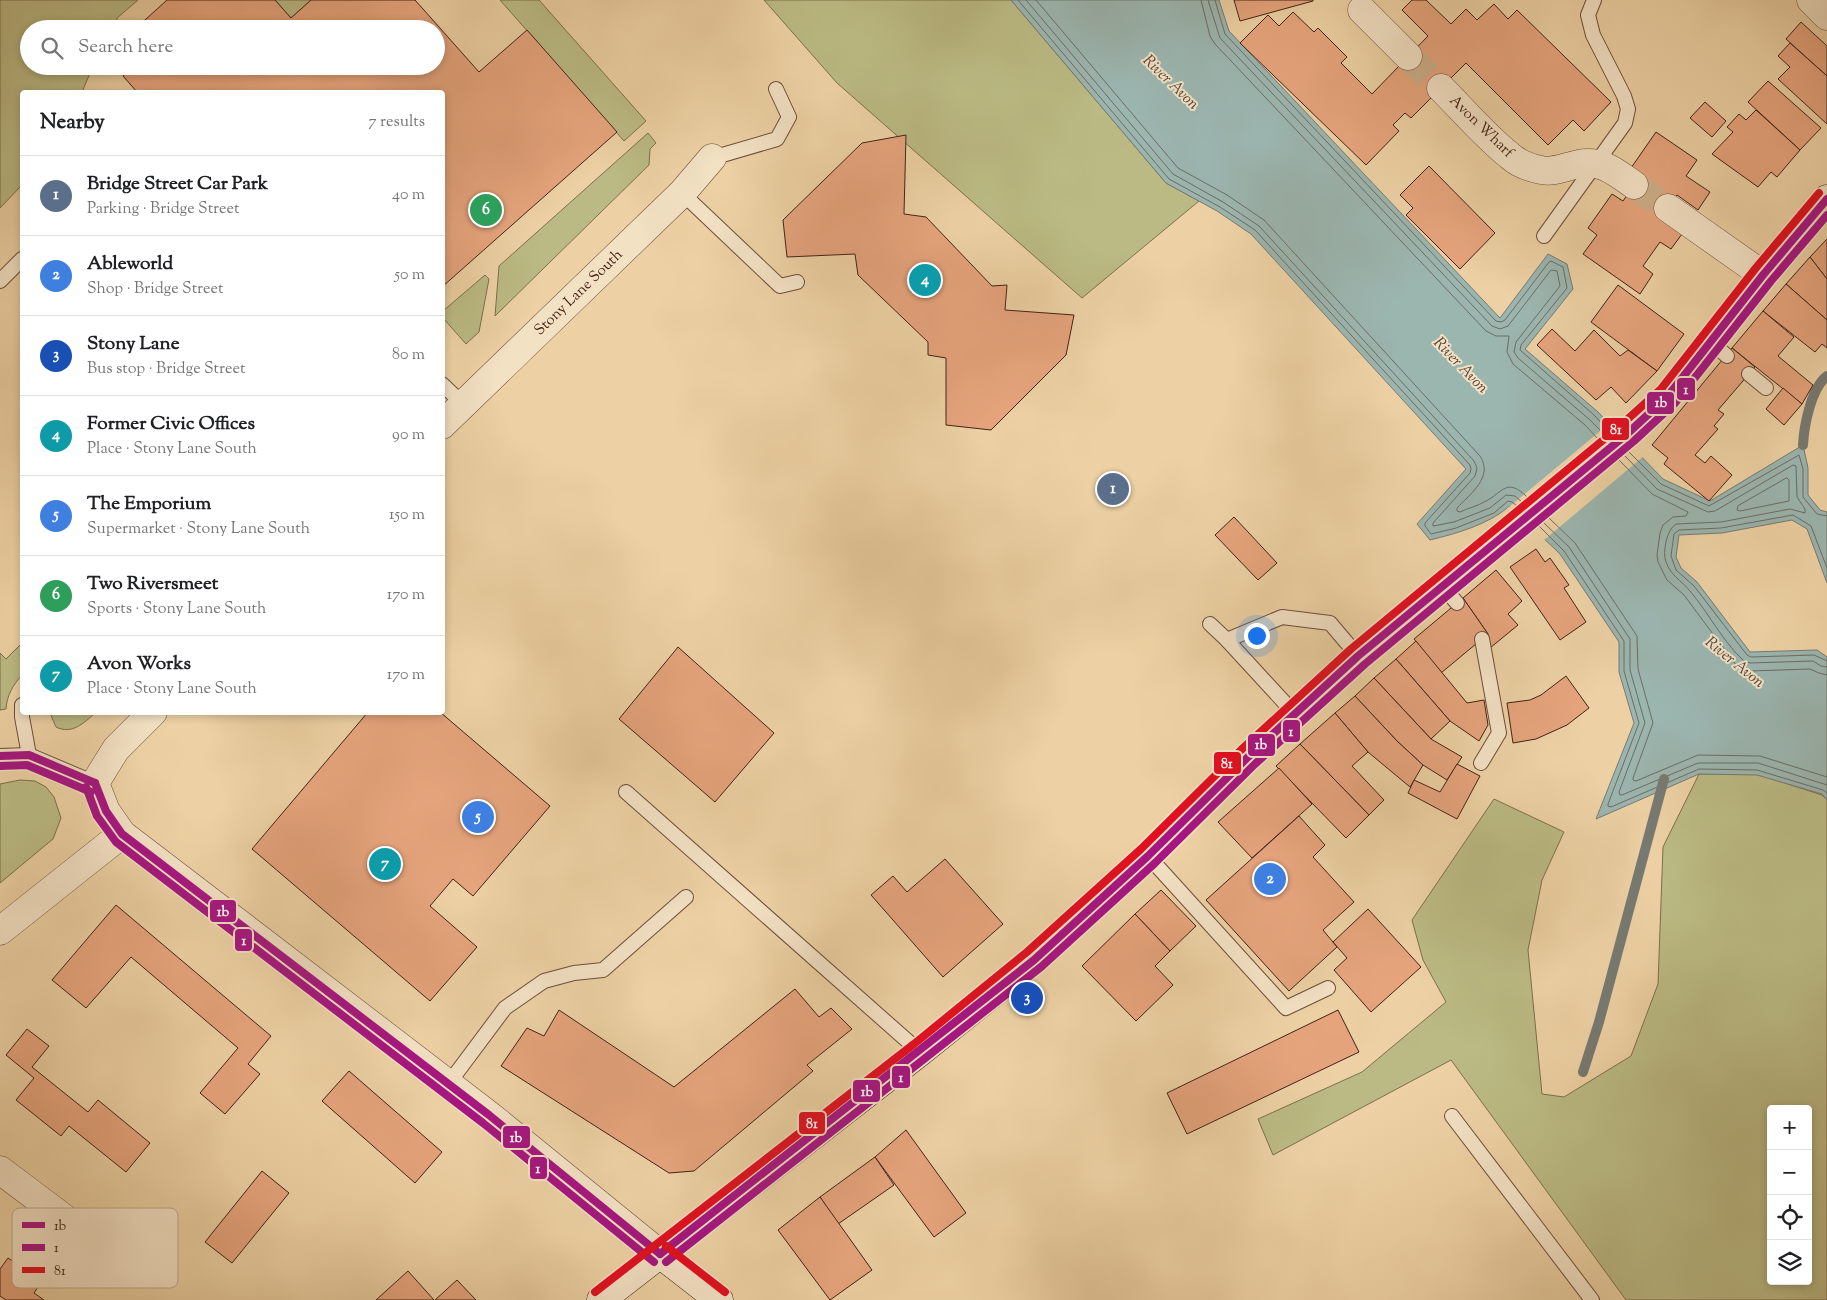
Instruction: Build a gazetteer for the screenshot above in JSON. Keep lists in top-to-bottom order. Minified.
{"streets":{"street":["Avon Wharf","Stony Lane South"]},"water":["River Avon"],"lines":["transit line 81","transit line 1b","transit line 1"],"legend":["1b","1","81"],"page":{"search":"Search here","heading":["Nearby","7 results"],"list":[{"mark":"1","name":"Bridge Street Car Park","note":"Parking · Bridge Street","value":"40 m"},{"mark":"2","name":"Ableworld","note":"Shop · Bridge Street","value":"50 m"},{"mark":"3","name":"Stony Lane","note":"Bus stop · Bridge Street","value":"80 m"},{"mark":"4","name":"Former Civic Offices","note":"Place · Stony Lane South","value":"90 m"},{"mark":"5","name":"The Emporium","note":"Supermarket · Stony Lane South","value":"150 m"},{"mark":"6","name":"Two Riversmeet","note":"Sports · Stony Lane South","value":"170 m"},{"mark":"7","name":"Avon Works","note":"Place · Stony Lane South","value":"170 m"}],"pins":["6","4","1","5","7","2","3"],"map_buttons":["+","−"]}}
